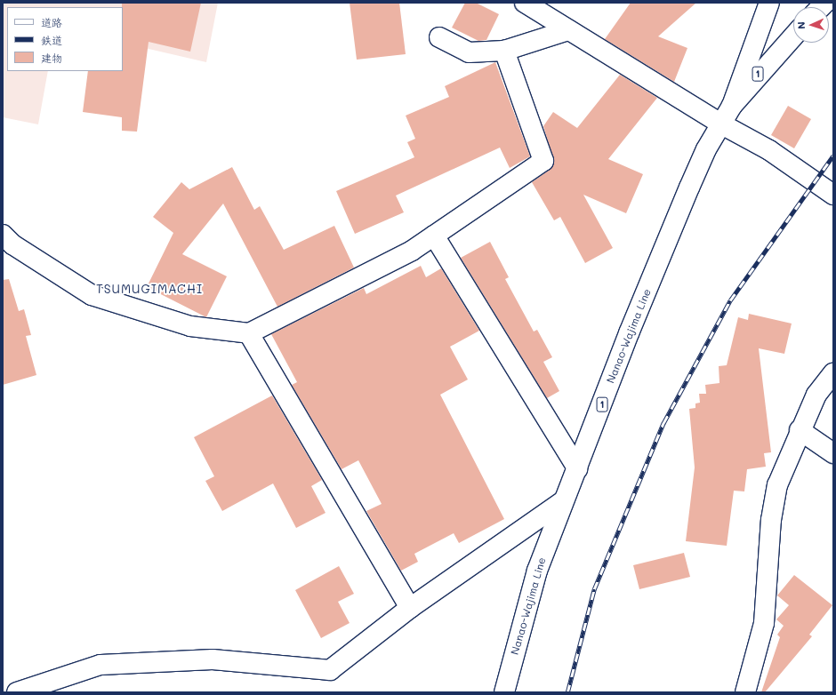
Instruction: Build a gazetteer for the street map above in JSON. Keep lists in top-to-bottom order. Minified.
{"streets":{"street":["1","Nanao-Wajima Line"]},"districts":["TSUMUGIMACHI"],"legend":["道路","鉄道","建物"],"north":"left"}
